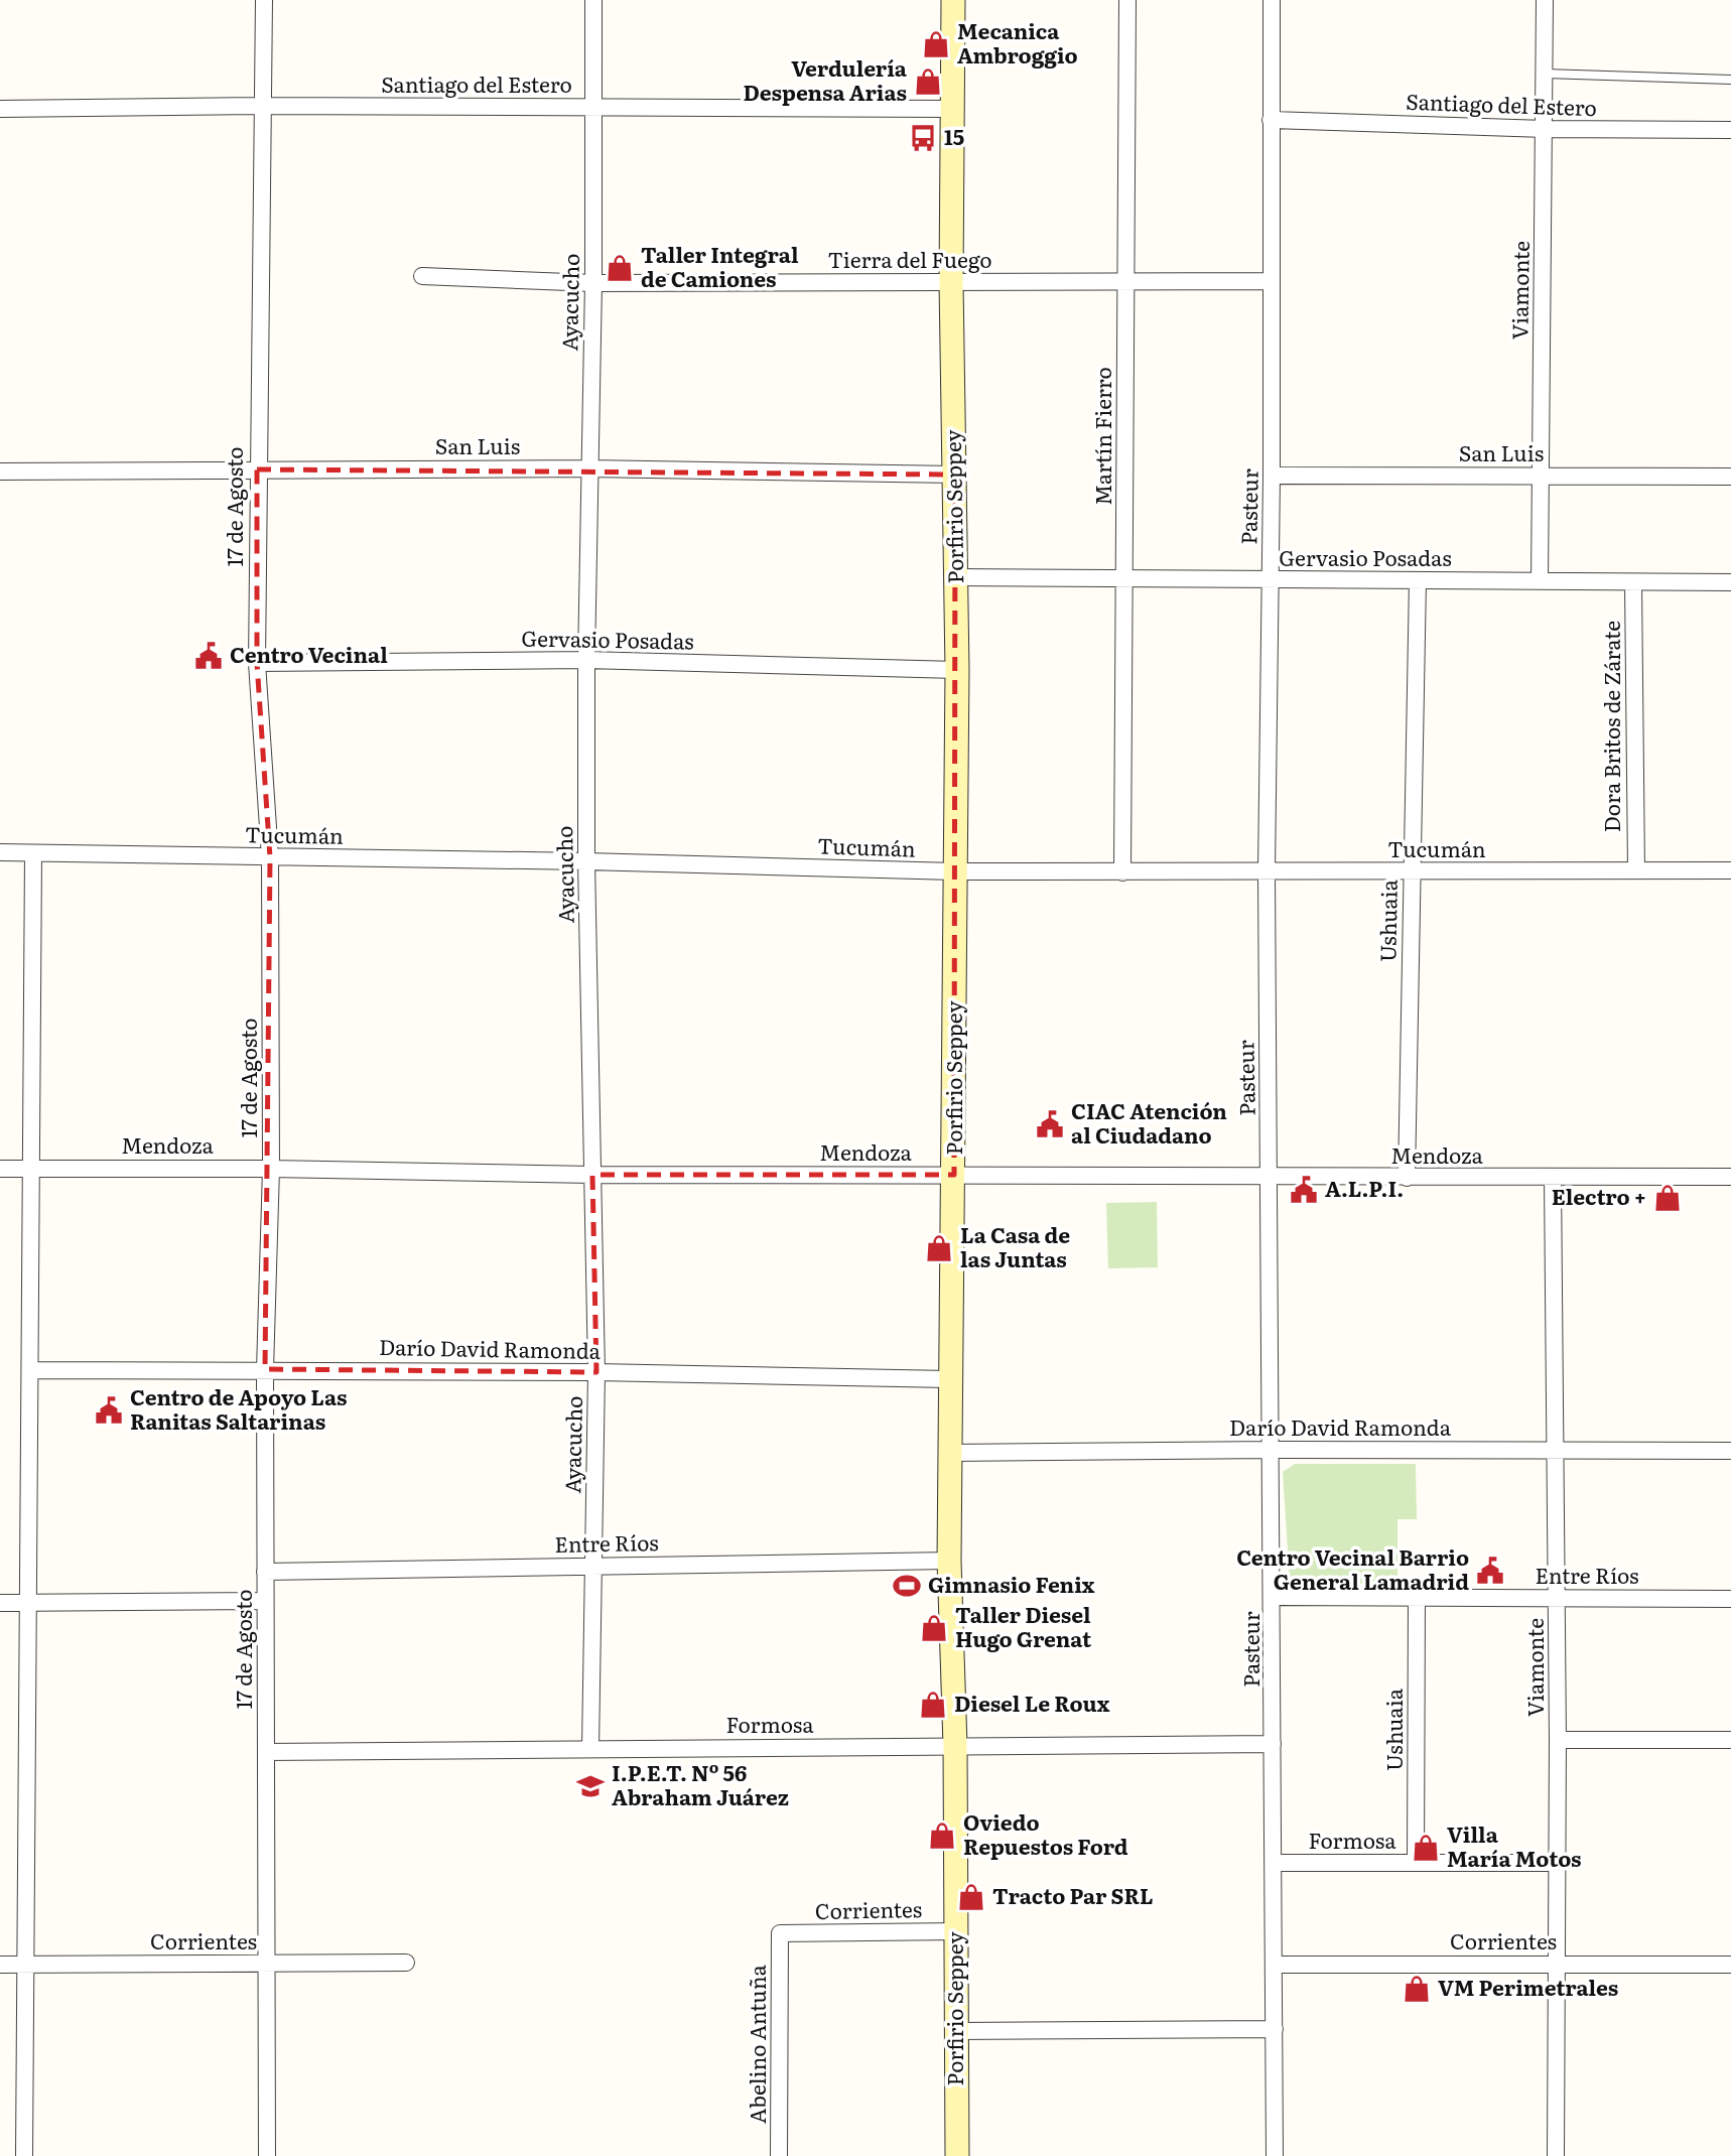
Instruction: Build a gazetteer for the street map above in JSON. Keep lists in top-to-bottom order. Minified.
{"streets":{"main road":["Porfirio Seppey"],"street":["Santiago del Estero","Tierra del Fuego","Viamonte","Ayacucho","Martín Fierro","San Luis","17 de Agosto","Pasteur","Gervasio Posadas","Dora Britos de Zárate","Tucumán","Ushuaia","Mendoza","Darío David Ramonda","Entre Ríos","Formosa","Corrientes","Abelino Antuña"]},"crossings":[["Santiago del Estero","Viamonte"],["Santiago del Estero","Ayacucho"],["Santiago del Estero","17 de Agosto"],["Santiago del Estero","Porfirio Seppey"],["Santiago del Estero","Pasteur"],["Tierra del Fuego","Ayacucho"],["Tierra del Fuego","Martín Fierro"],["Tierra del Fuego","Porfirio Seppey"],["Tierra del Fuego","Pasteur"],["Viamonte","San Luis"],["Viamonte","Gervasio Posadas"],["Viamonte","Mendoza"],["Viamonte","Darío David Ramonda"],["Viamonte","Entre Ríos"],["Viamonte","Formosa"],["Viamonte","Corrientes"],["Ayacucho","San Luis"],["Ayacucho","Gervasio Posadas"],["Ayacucho","Tucumán"],["Ayacucho","Mendoza"],["Ayacucho","Darío David Ramonda"],["Ayacucho","Entre Ríos"],["Ayacucho","Formosa"],["Martín Fierro","Gervasio Posadas"],["Martín Fierro","Tucumán"],["San Luis","17 de Agosto"],["San Luis","Porfirio Seppey"],["San Luis","Pasteur"],["17 de Agosto","Gervasio Posadas"],["17 de Agosto","Tucumán"],["17 de Agosto","Mendoza"],["17 de Agosto","Darío David Ramonda"],["17 de Agosto","Entre Ríos"],["17 de Agosto","Formosa"],["17 de Agosto","Corrientes"],["Porfirio Seppey","Gervasio Posadas"],["Porfirio Seppey","Tucumán"],["Porfirio Seppey","Mendoza"],["Porfirio Seppey","Darío David Ramonda"],["Porfirio Seppey","Entre Ríos"],["Porfirio Seppey","Formosa"],["Porfirio Seppey","Corrientes"],["Pasteur","Gervasio Posadas"],["Pasteur","Tucumán"],["Pasteur","Mendoza"],["Pasteur","Darío David Ramonda"],["Pasteur","Entre Ríos"],["Pasteur","Formosa"],["Pasteur","Corrientes"],["Gervasio Posadas","Dora Britos de Zárate"],["Gervasio Posadas","Ushuaia"],["Dora Britos de Zárate","Tucumán"],["Tucumán","Ushuaia"],["Ushuaia","Mendoza"],["Ushuaia","Entre Ríos"],["Ushuaia","Formosa"],["Corrientes","Abelino Antuña"]],"places":{"shop":["Mecanica Ambroggio","Verdulería Despensa Arias","Taller Integral de Camiones","Electro +","La Casa de las Juntas","Taller Diesel Hugo Grenat","Diesel Le Roux","Oviedo Repuestos Ford","Villa María Motos","Tracto Par SRL","VM Perimetrales"],"bus stop":["15"],"public building":["Centro Vecinal","CIAC Atención al Ciudadano","A.L.P.I.","Centro de Apoyo Las Ranitas Saltarinas","Centro Vecinal Barrio General Lamadrid"],"sports":["Gimnasio Fenix"],"school or university":["I.P.E.T. Nº 56 Abraham Juárez"]}}
